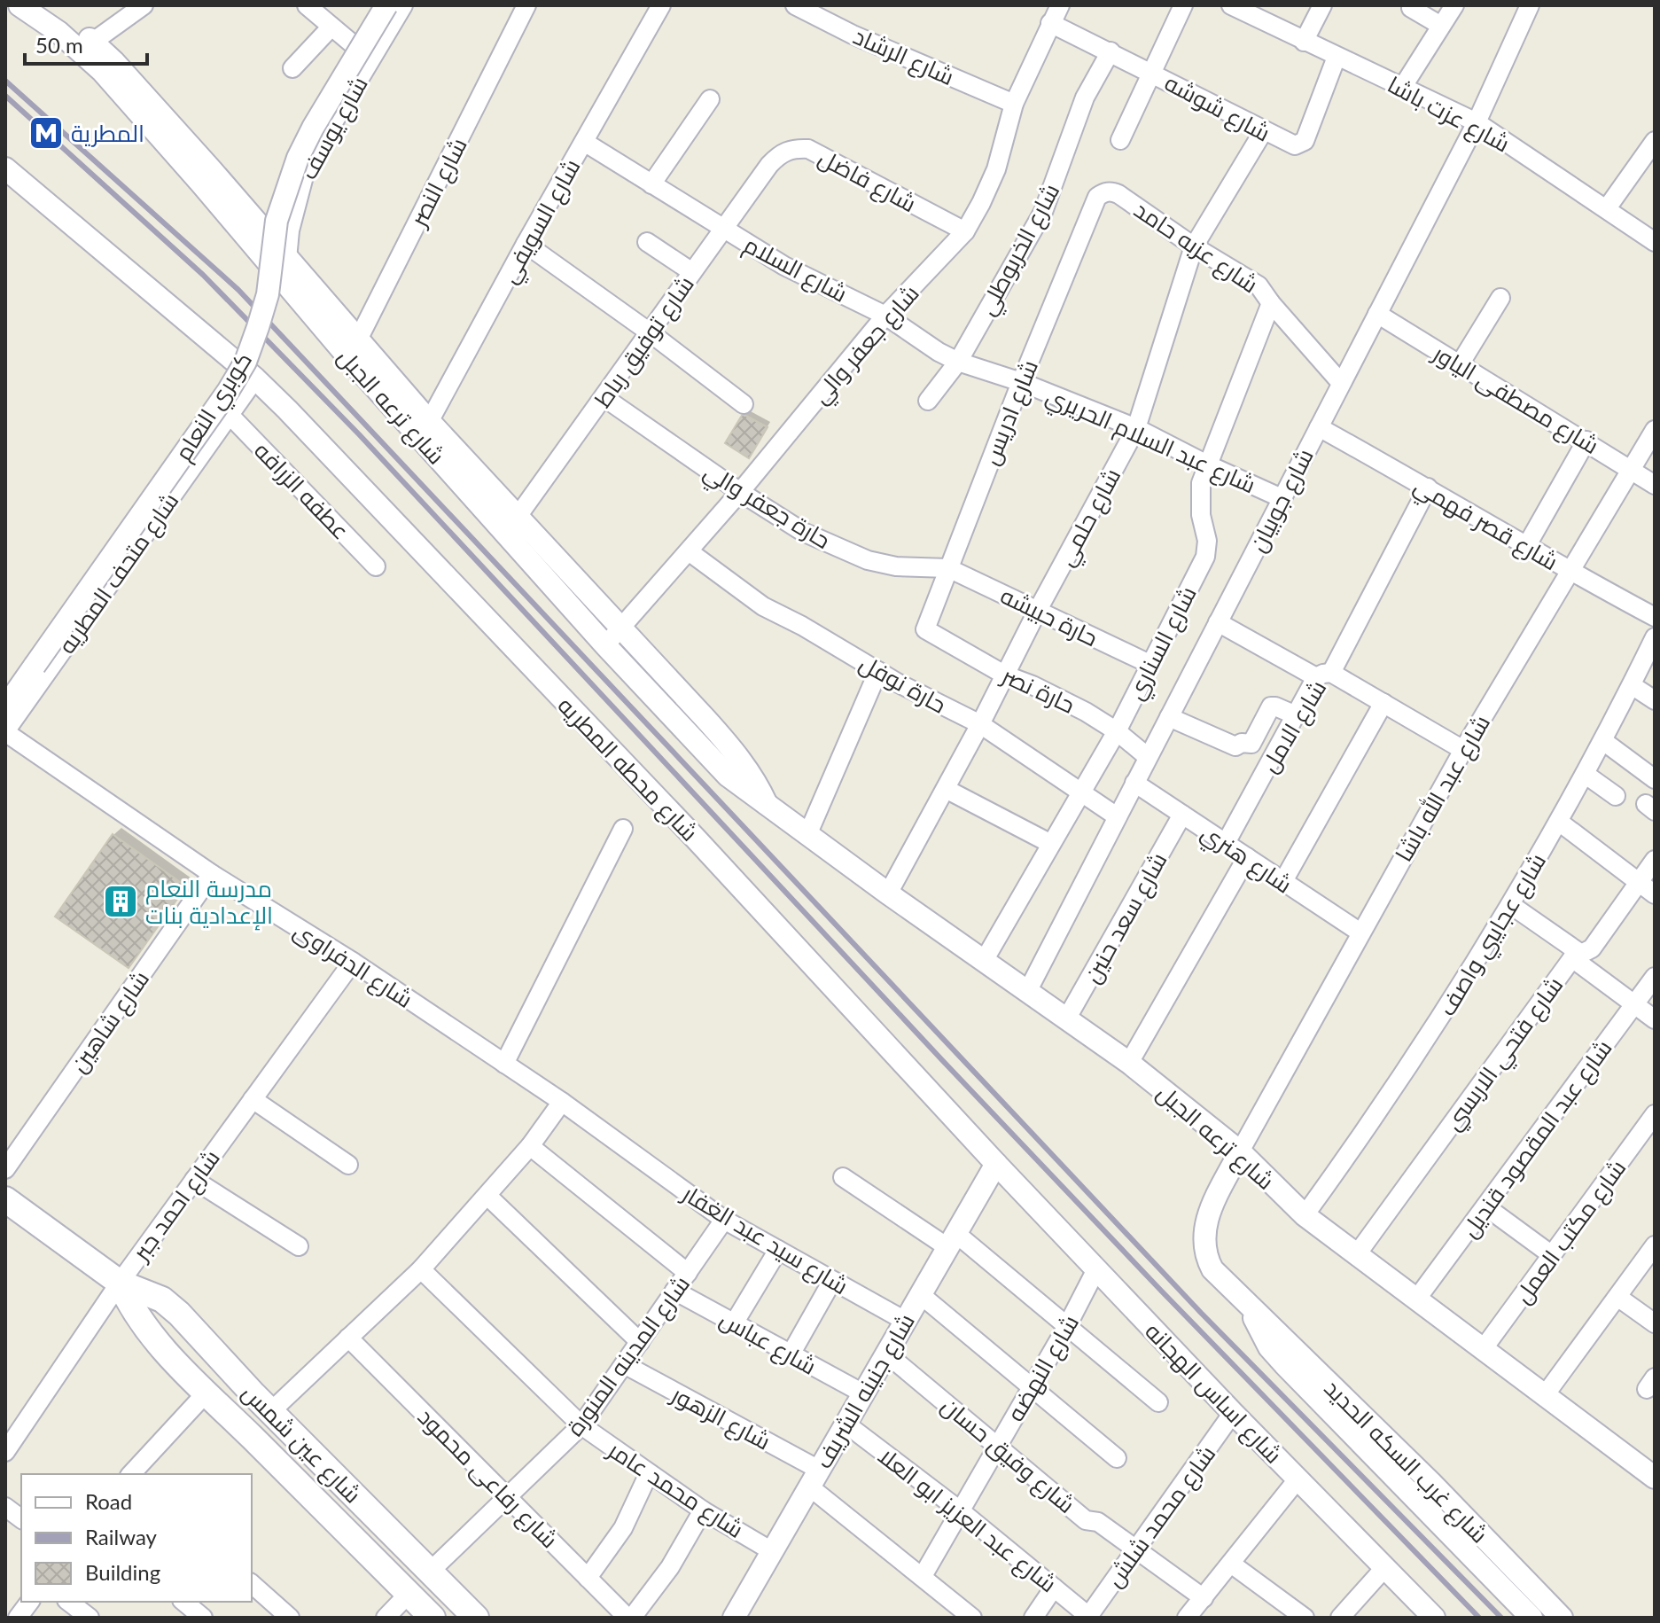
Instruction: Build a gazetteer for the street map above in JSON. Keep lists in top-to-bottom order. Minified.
{"streets":{"main road":["شارع عين شمس"],"street":["شارع الرشاد","شارع شوشه","شارع عزت باشا","شارع يوسف","شارع فاضل","شارع النصر","شارع السويفي","شارع عزبه حامد","شارع الخربوطلي","شارع السلام","شارع توفيق رباط","شارع جعفر والي","شارع مصطفى الياور","كوبري النعام","شارع ترعه الجبل","شارع ادريس","شارع عبد السلام الحريري","عطفه الزرافه","شارع جوبيان","حارة جعفر والي","شارع حلمي","شارع قصر فهمي","شارع متحف المطريه","حارة حبيشه","شارع السناري","حارة نوفل","حارة نصر","شارع الامل","شارع محطه المطريه","شارع عبد الله باشا","شارع هنري","شارع سعد حنين","شارع عجايبي واصف","شارع الدفراوى","شارع شاهين","شارع فتحي الاربسي","شارع عبد المقصود قنديل","شارع احمد جبر","شارع مكتب العمل","شارع سيد عبد الغفار","شارع عباس","شارع المدينه المنورة","شارع النهضه","شارع جنينه الشريف","شارع اساس الهجانه","شارع الزهور","شارع وفيق حسان","شارع غرب السكه الحديد","شارع رفاعى محمود","شارع محمد عامر","شارع محمد شلش","شارع عبد العزيز ابو العلا"]},"crossings":[["شارع الرشاد","شارع جعفر والي"],["شارع شوشه","شارع عزت باشا"],["شارع شوشه","شارع الخربوطلي"],["شارع شوشه","شارع جعفر والي"],["شارع شوشه","شارع حلمي"],["شارع عزت باشا","شارع جوبيان"],["شارع يوسف","شارع ترعه الجبل"],["شارع فاضل","شارع توفيق رباط"],["شارع فاضل","شارع جعفر والي"],["شارع النصر","شارع ترعه الجبل"],["شارع السويفي","شارع السلام"],["شارع السويفي","شارع ترعه الجبل"],["شارع عزبه حامد","شارع ادريس"],["شارع عزبه حامد","شارع جوبيان"],["شارع عزبه حامد","شارع حلمي"],["شارع عزبه حامد","شارع السناري"],["شارع الخربوطلي","شارع السلام"],["شارع السلام","شارع توفيق رباط"],["شارع السلام","شارع جعفر والي"],["شارع السلام","شارع ادريس"],["شارع السلام","شارع عبد السلام الحريري"],["شارع توفيق رباط","شارع ترعه الجبل"],["شارع توفيق رباط","حارة جعفر والي"],["شارع جعفر والي","شارع ترعه الجبل"],["شارع جعفر والي","حارة جعفر والي"],["شارع جعفر والي","حارة نوفل"],["شارع مصطفى الياور","شارع جوبيان"],["شارع مصطفى الياور","شارع عبد الله باشا"],["كوبري النعام","شارع متحف المطريه"],["شارع ترعه الجبل","شارع جوبيان"],["شارع ترعه الجبل","شارع حلمي"],["شارع ترعه الجبل","شارع السناري"],["شارع ترعه الجبل","شارع عبد الله باشا"],["شارع ترعه الجبل","شارع سعد حنين"],["شارع ترعه الجبل","شارع عجايبي واصف"],["شارع ترعه الجبل","شارع فتحي الاربسي"],["شارع ترعه الجبل","شارع عبد المقصود قنديل"],["شارع ترعه الجبل","شارع مكتب العمل"],["شارع ترعه الجبل","شارع غرب السكه الحديد"],["شارع ادريس","شارع عبد السلام الحريري"],["شارع ادريس","حارة جعفر والي"],["شارع ادريس","حارة حبيشه"],["شارع ادريس","حارة نصر"],["شارع عبد السلام الحريري","شارع جوبيان"],["شارع عبد السلام الحريري","شارع حلمي"],["شارع عبد السلام الحريري","شارع السناري"],["عطفه الزرافه","شارع متحف المطريه"],["شارع جوبيان","شارع قصر فهمي"],["شارع جوبيان","حارة نوفل"],["شارع جوبيان","حارة نصر"],["شارع جوبيان","شارع هنري"],["حارة جعفر والي","حارة حبيشه"],["شارع حلمي","حارة حبيشه"],["شارع حلمي","حارة نوفل"],["شارع حلمي","حارة نصر"],["شارع قصر فهمي","شارع عبد الله باشا"],["شارع متحف المطريه","شارع محطه المطريه"],["شارع متحف المطريه","شارع الدفراوى"],["حارة حبيشه","شارع السناري"],["شارع السناري","حارة نوفل"],["شارع السناري","حارة نصر"],["شارع الامل","شارع عبد الله باشا"],["شارع الامل","شارع هنري"],["شارع محطه المطريه","شارع جنينه الشريف"],["شارع محطه المطريه","شارع اساس الهجانه"],["شارع عبد الله باشا","شارع هنري"],["شارع عبد الله باشا","شارع غرب السكه الحديد"],["شارع هنري","شارع سعد حنين"],["شارع الدفراوى","شارع شاهين"],["شارع الدفراوى","شارع احمد جبر"],["شارع الدفراوى","شارع سيد عبد الغفار"],["شارع احمد جبر","شارع عين شمس"],["شارع سيد عبد الغفار","شارع المدينه المنورة"],["شارع سيد عبد الغفار","شارع جنينه الشريف"],["شارع عباس","شارع المدينه المنورة"],["شارع عباس","شارع جنينه الشريف"],["شارع المدينه المنورة","شارع الزهور"],["شارع المدينه المنورة","شارع عين شمس"],["شارع المدينه المنورة","شارع رفاعى محمود"],["شارع المدينه المنورة","شارع محمد عامر"],["شارع النهضه","شارع اساس الهجانه"],["شارع النهضه","شارع الزهور"],["شارع النهضه","شارع وفيق حسان"],["شارع النهضه","شارع عبد العزيز ابو العلا"],["شارع جنينه الشريف","شارع اساس الهجانه"],["شارع جنينه الشريف","شارع الزهور"],["شارع جنينه الشريف","شارع وفيق حسان"],["شارع جنينه الشريف","شارع محمد عامر"],["شارع جنينه الشريف","شارع عبد العزيز ابو العلا"],["شارع اساس الهجانه","شارع محمد شلش"],["شارع وفيق حسان","شارع محمد شلش"],["شارع محمد شلش","شارع عبد العزيز ابو العلا"]],"places":{"metro station":["المطرية"],"building":["مدرسة النعام الإعدادية بنات"]},"legend":["Road","Railway","Building"],"scale_bar":"50 m"}
